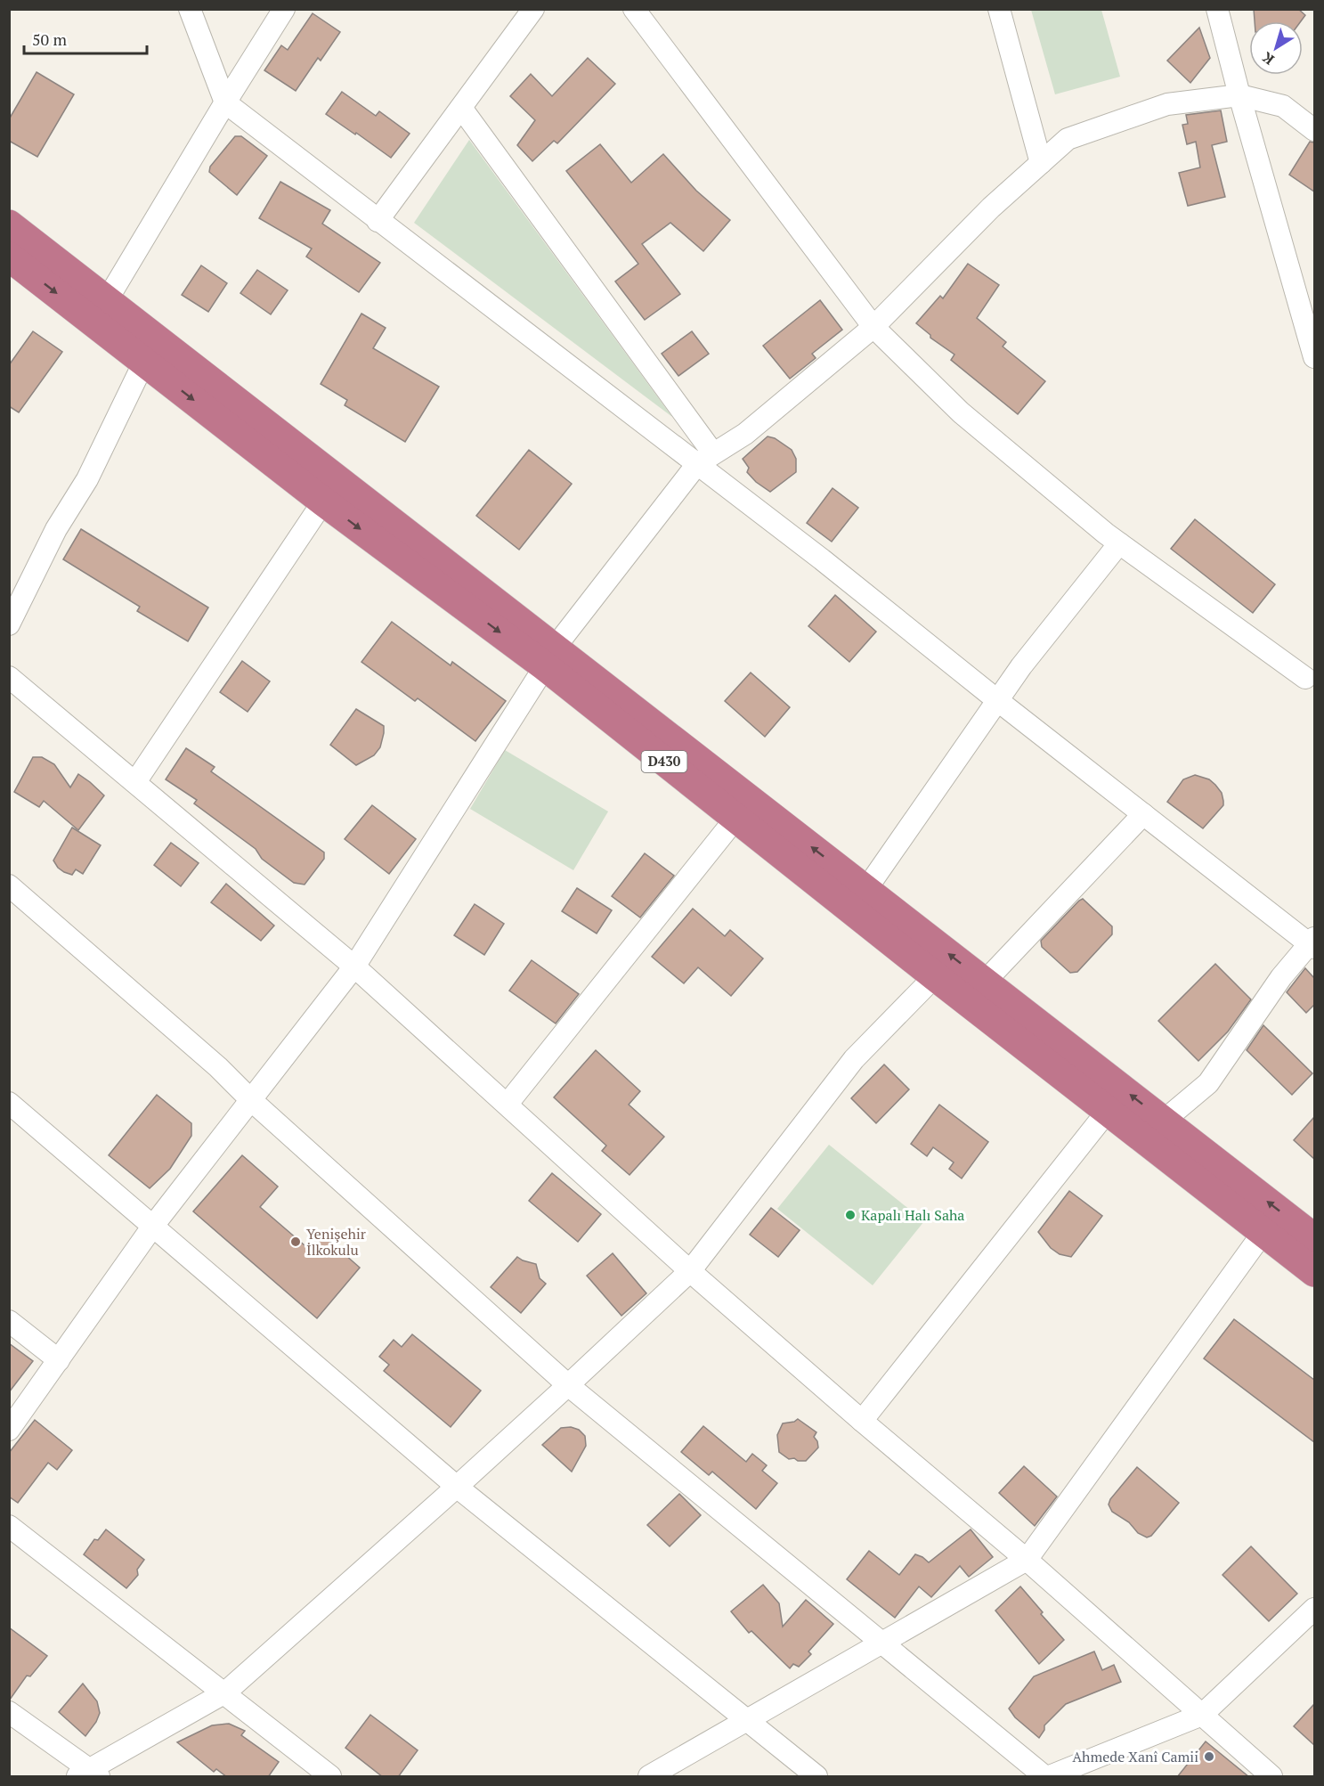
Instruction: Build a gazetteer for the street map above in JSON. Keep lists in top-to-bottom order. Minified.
{"streets":{"highway":["D430"]},"places":["Kapalı Halı Saha","Yenişehir İlkokulu","Ahmede Xanî Camii"],"scale_bar":"50 m","north":"bottom left"}
